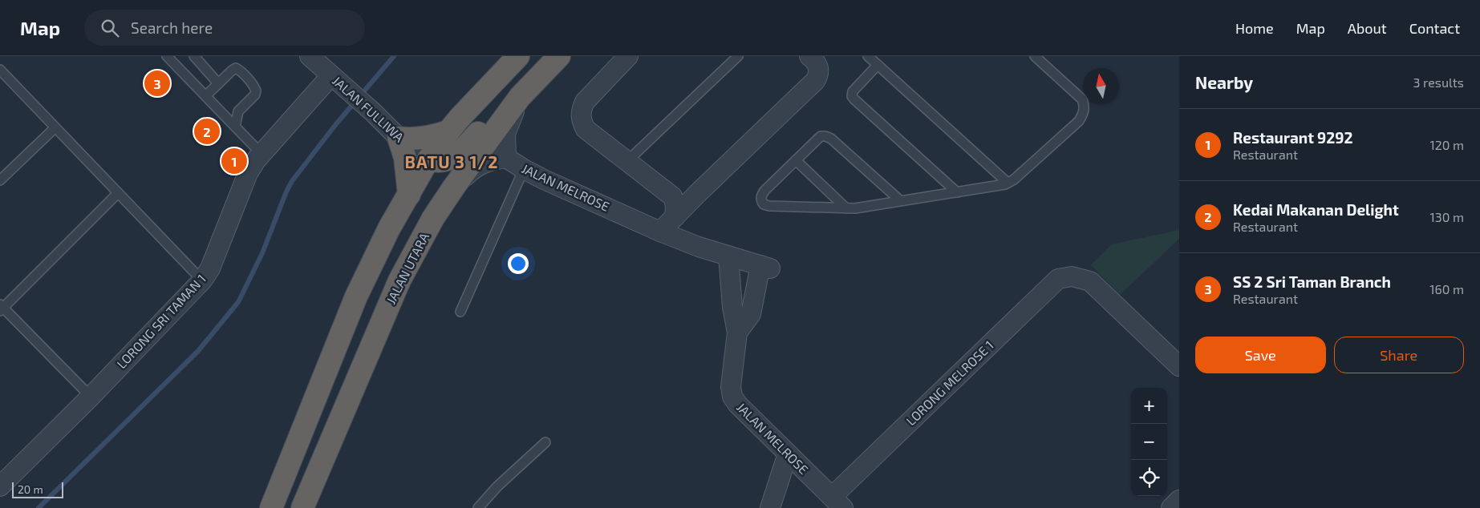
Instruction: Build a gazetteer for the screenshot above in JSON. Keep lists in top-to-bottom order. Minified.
{"streets":{"highway":["JALAN UTARA"],"street":["JALAN FULLIWA","JALAN MELROSE","LORONG SRI TAMAN 1","LORONG MELROSE 1"]},"crossings":[["JALAN FULLIWA","LORONG SRI TAMAN 1"],["JALAN MELROSE","LORONG MELROSE 1"]],"districts":["BATU 3 1/2"],"scale_bar":"20 m","north":"top","page":{"header":"Map","search":"Search here","nav":["Home","Map","About","Contact"],"heading":["Nearby","3 results"],"pins":["3","2","1"],"list":[{"mark":"1","name":"Restaurant 9292","note":"Restaurant","value":"120 m"},{"mark":"2","name":"Kedai Makanan Delight","note":"Restaurant","value":"130 m"},{"mark":"3","name":"SS 2 Sri Taman Branch","note":"Restaurant","value":"160 m"}],"buttons":["Save","Share"],"map_buttons":["+","−"],"scale":"20 m"}}
